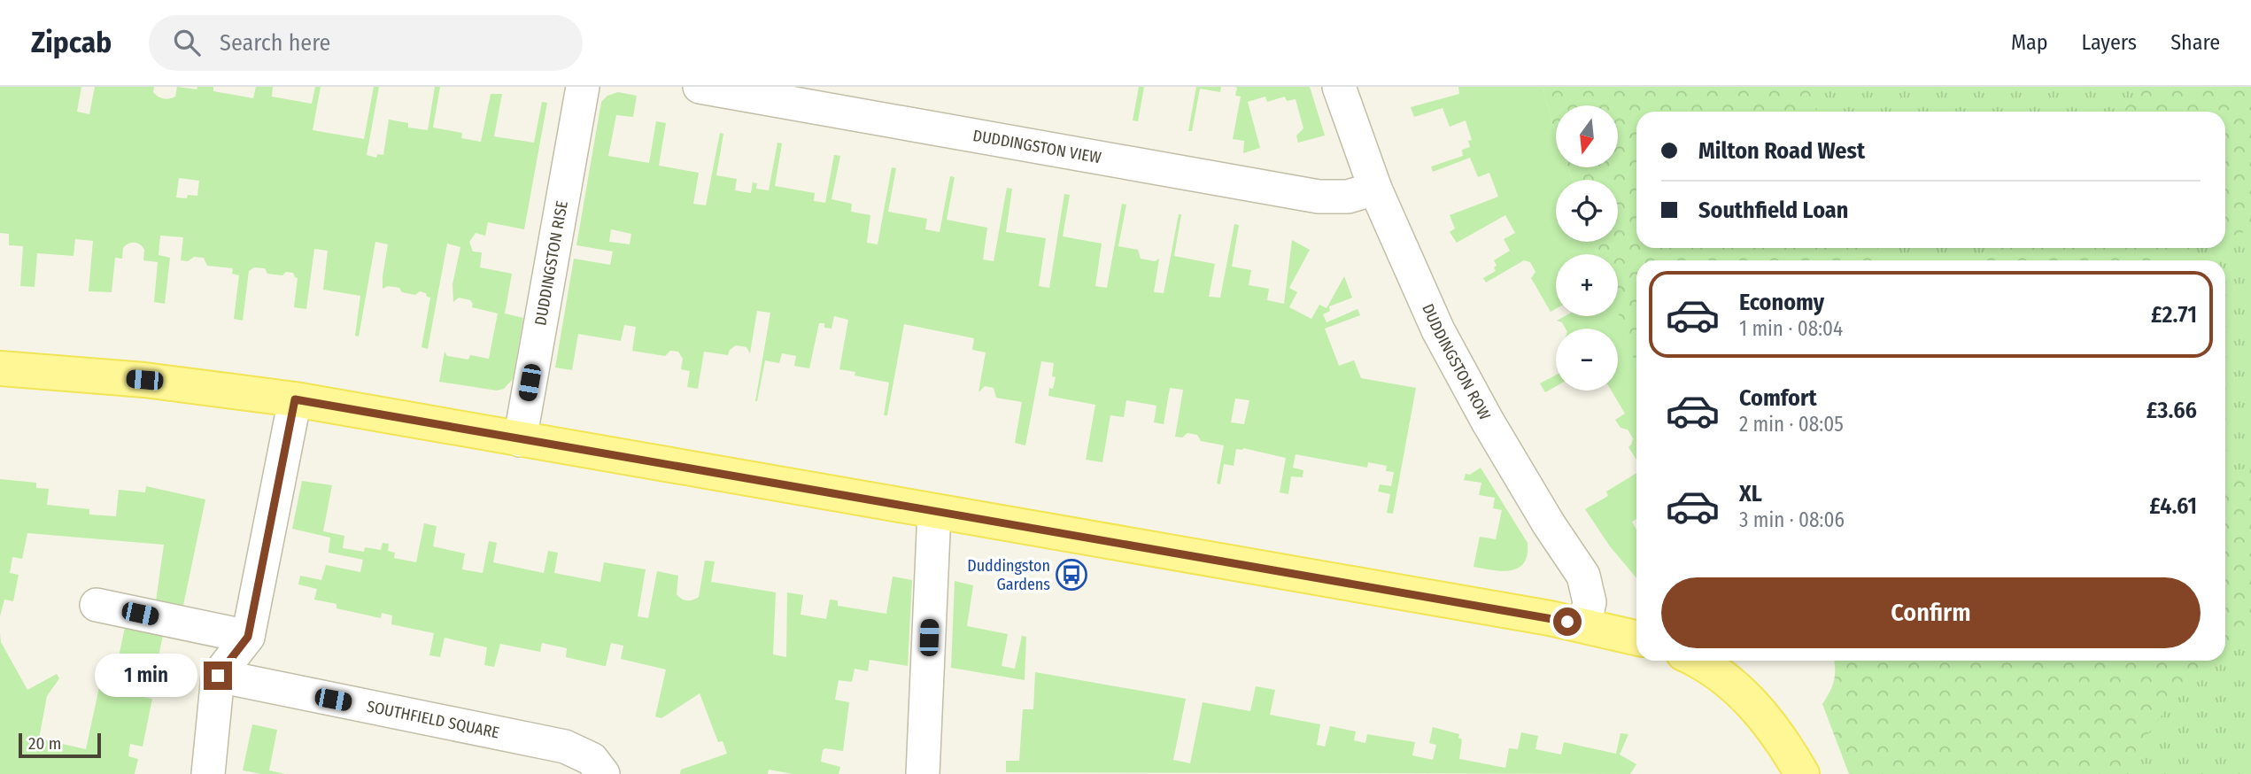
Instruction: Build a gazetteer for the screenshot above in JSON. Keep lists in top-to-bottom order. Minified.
{"streets":{"street":["DUDDINGSTON VIEW","DUDDINGSTON RISE","DUDDINGSTON ROW","SOUTHFIELD SQUARE"]},"crossings":[["DUDDINGSTON VIEW","DUDDINGSTON ROW"]],"places":{"bus stop":["Duddingston Gardens"]},"scale_bar":"20 m","north":"bottom","page":{"header":"Zipcab","search":"Search here","nav":["Map","Layers","Share"],"map_buttons":["+","−"],"banner":["Milton Road West","Southfield Loan"],"list":[{"name":"Economy","note":"1 min · 08:04","value":"£2.71"},{"name":"Comfort","note":"2 min · 08:05","value":"£3.66"},{"name":"XL","note":"3 min · 08:06","value":"£4.61"}],"buttons":"Confirm","bubble":"1 min","scale":"20 m"}}
